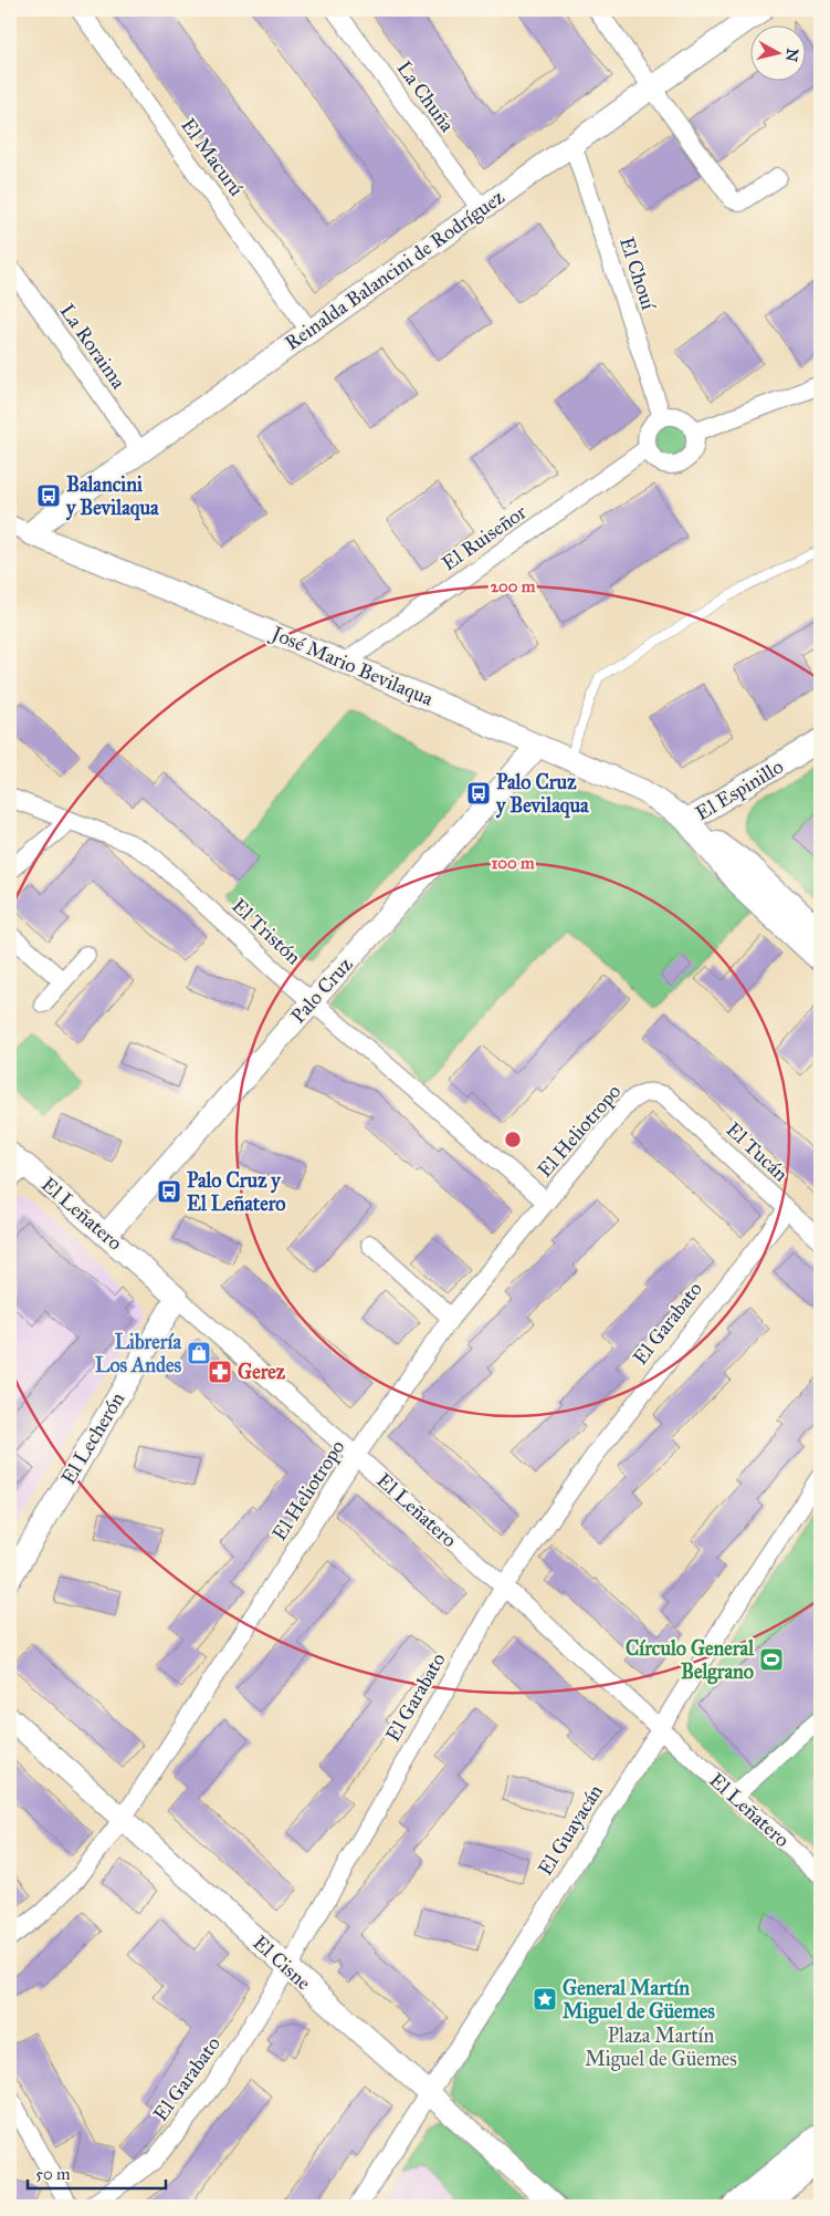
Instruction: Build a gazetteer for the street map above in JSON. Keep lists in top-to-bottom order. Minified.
{"streets":{"main road":["José Mario Bevilaqua"],"street":["La Chuña","El Macurú","Reinalda Balancini de Rodríguez","El Chouí","La Roraima","El Ruiseñor","El Espinillo","El Tristón","Palo Cruz","El Heliotropo","El Tucán","El Leñatero","El Garabato","El Lecherón","El Guayacán","El Cisne"]},"crossings":[["La Chuña","Reinalda Balancini de Rodríguez"],["El Macurú","Reinalda Balancini de Rodríguez"],["Reinalda Balancini de Rodríguez","El Chouí"],["Reinalda Balancini de Rodríguez","La Roraima"],["Reinalda Balancini de Rodríguez","José Mario Bevilaqua"],["El Chouí","El Ruiseñor"],["El Ruiseñor","José Mario Bevilaqua"],["José Mario Bevilaqua","El Espinillo"],["José Mario Bevilaqua","Palo Cruz"],["El Tristón","Palo Cruz"],["El Tristón","El Heliotropo"],["Palo Cruz","El Leñatero"],["El Heliotropo","El Tucán"],["El Heliotropo","El Leñatero"],["El Heliotropo","El Cisne"],["El Tucán","El Garabato"],["El Leñatero","El Garabato"],["El Leñatero","El Lecherón"],["El Leñatero","El Guayacán"],["El Garabato","El Cisne"],["El Guayacán","El Cisne"]],"parks":["Plaza Martín Miguel de Güemes"],"places":{"bus stop":["Balancini y Bevilaqua","Palo Cruz y Bevilaqua","Palo Cruz y El Leñatero"],"shop":["Librería Los Andes"],"pharmacy":["Gerez"],"sports":["Círculo General Belgrano"],"place":["General Martín Miguel de Güemes"]},"scale_bar":"50 m","north":"right","rings":["200 m","100 m"]}
